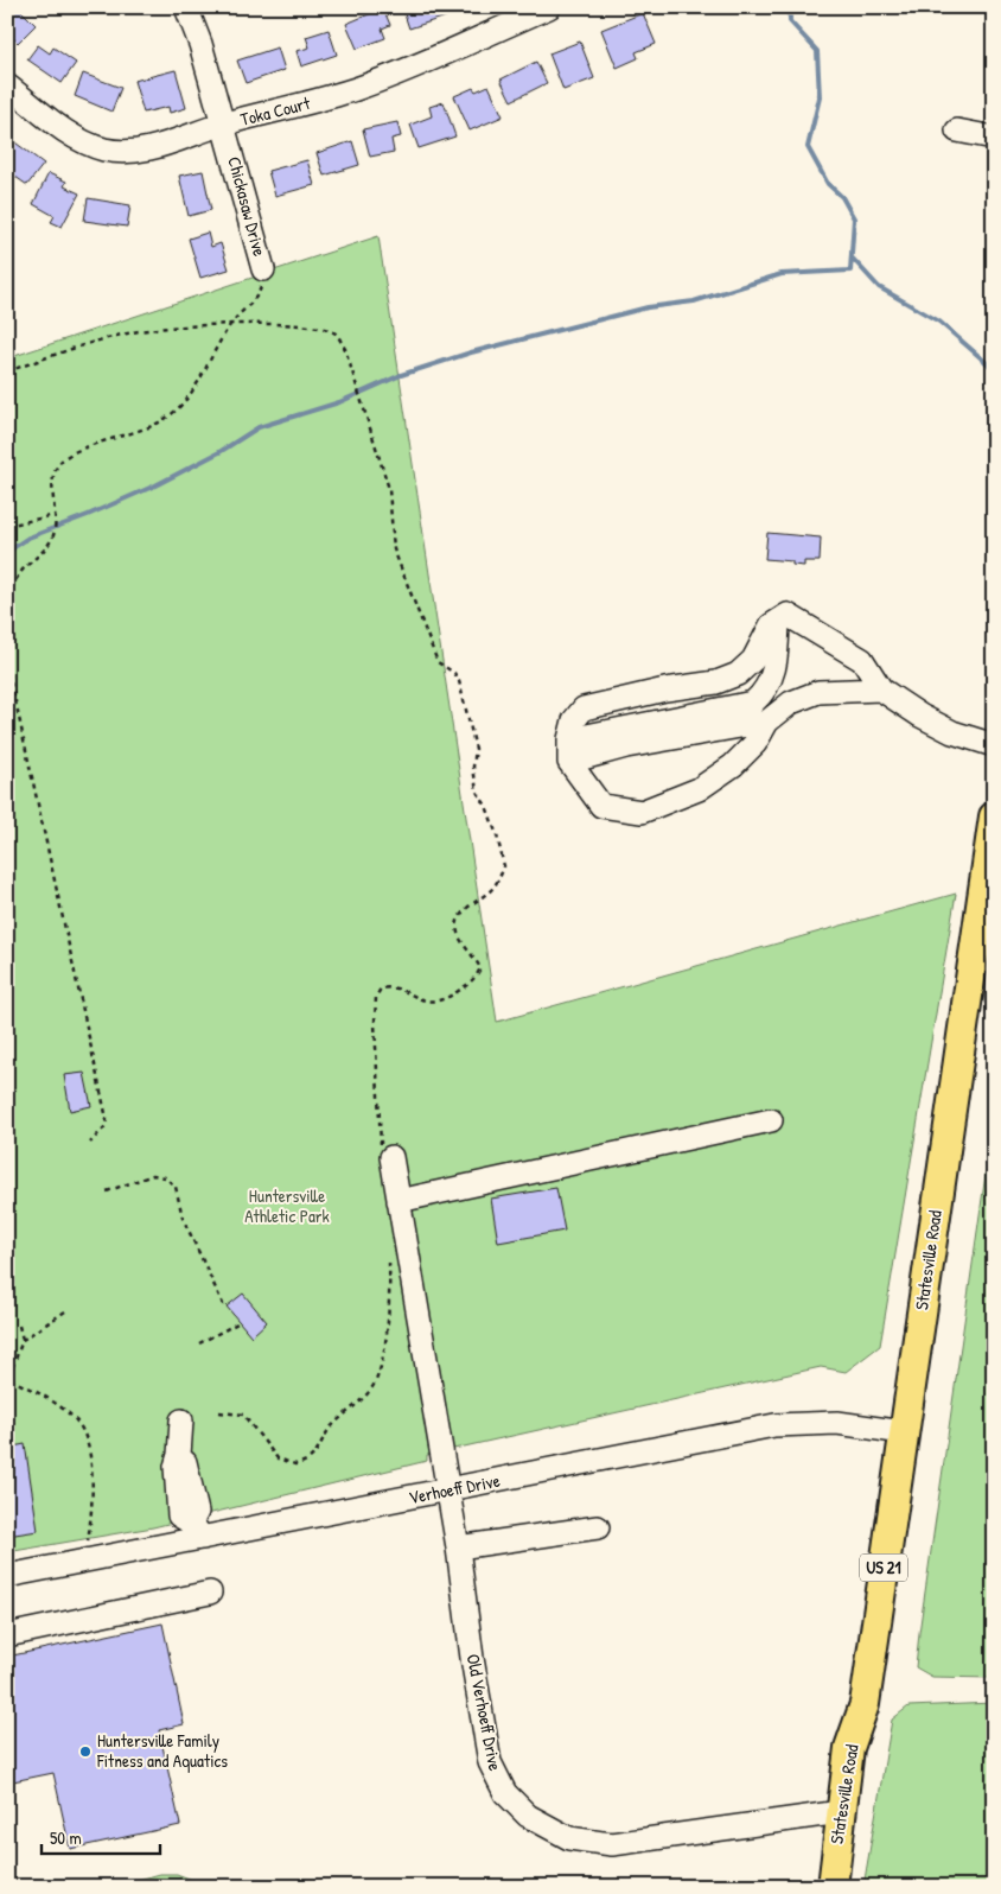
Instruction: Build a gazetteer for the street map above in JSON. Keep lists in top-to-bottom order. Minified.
{"streets":{"main road":["Statesville Road","US 21"],"street":["Toka Court","Chickasaw Drive","Verhoeff Drive","Old Verhoeff Drive"]},"crossings":[["Toka Court","Chickasaw Drive"],["Statesville Road","Verhoeff Drive"],["Statesville Road","Old Verhoeff Drive"],["Verhoeff Drive","Old Verhoeff Drive"]],"parks":["Huntersville Athletic Park"],"places":["Huntersville Family Fitness and Aquatics"],"scale_bar":"50 m"}
